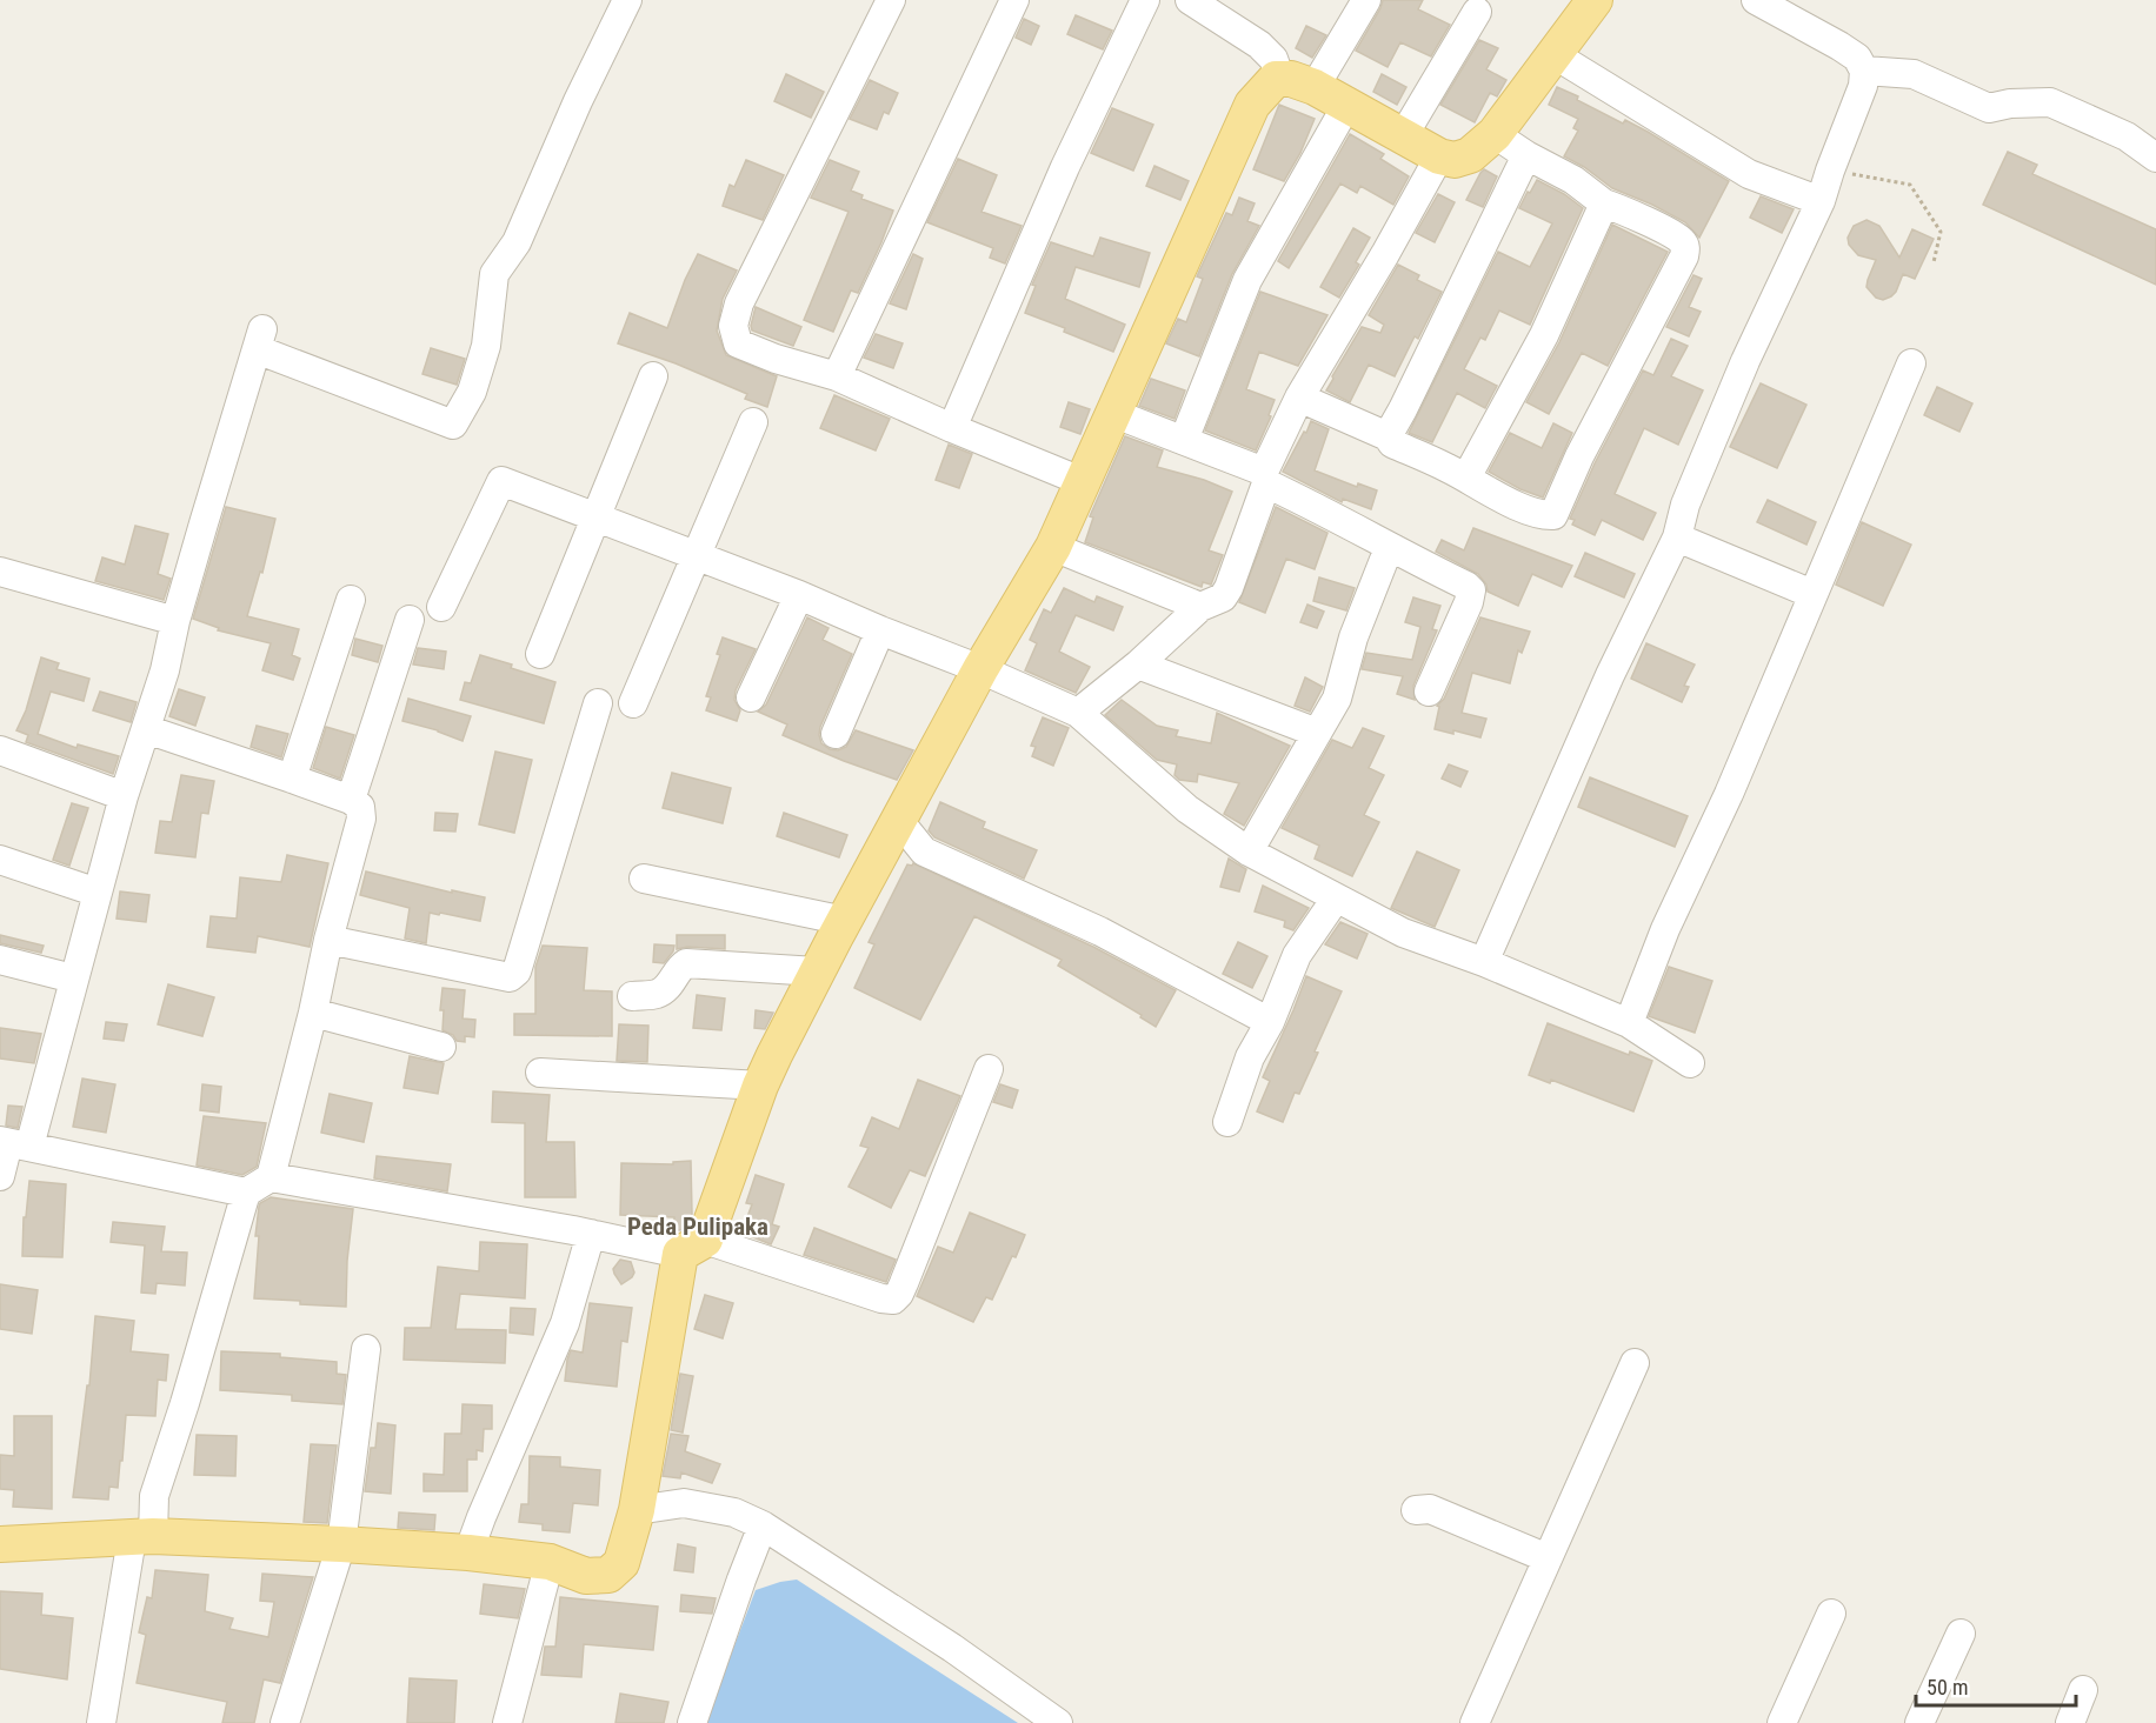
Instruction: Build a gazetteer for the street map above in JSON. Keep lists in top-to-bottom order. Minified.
{"districts":["Peda Pulipaka"],"scale_bar":"50 m"}
